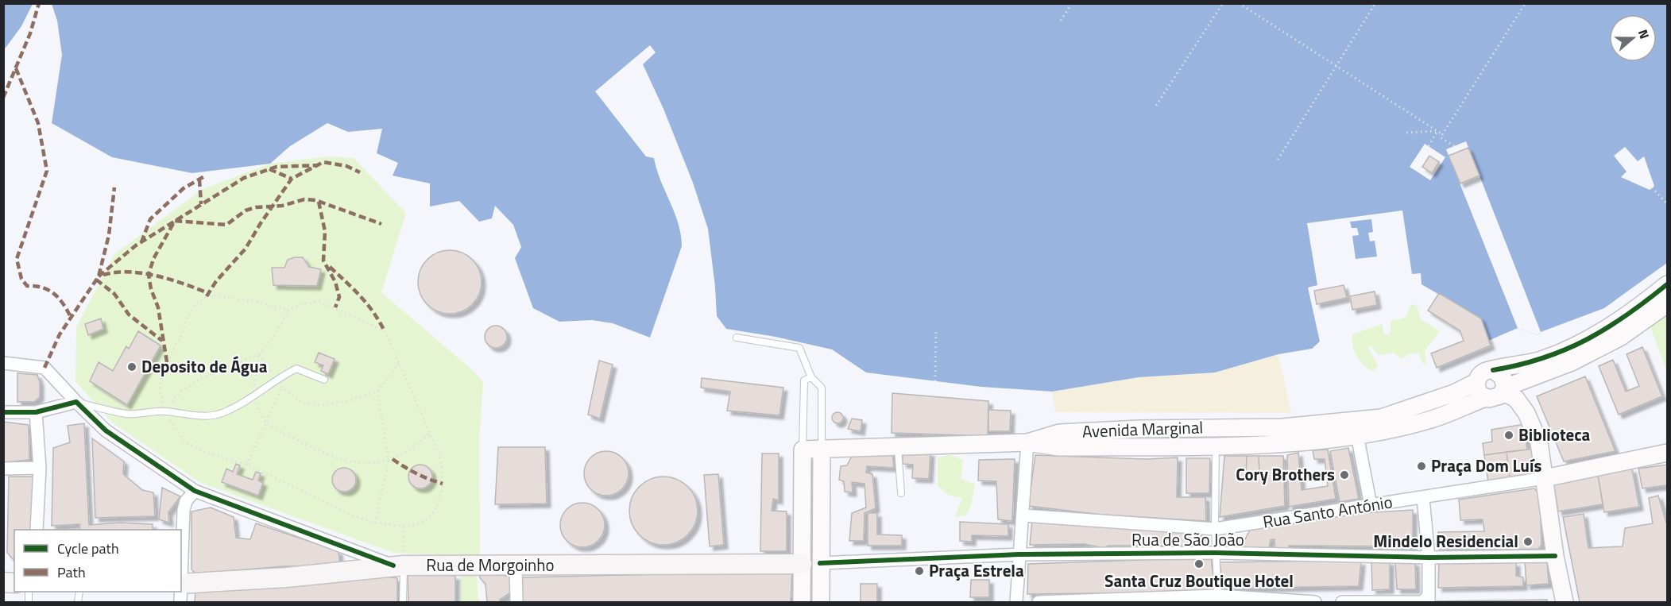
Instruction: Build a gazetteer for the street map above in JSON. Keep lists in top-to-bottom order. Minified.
{"streets":{"main road":["Avenida Marginal","Rua de Morgoinho"],"street":["Rua Santo António","Rua de São João"]},"crossings":[["Rua de São João","Rua de Morgoinho"]],"places":["Deposito de Água","Biblioteca","Praça Dom Luís","Cory Brothers","Mindelo Residencial","Santa Cruz Boutique Hotel","Praça Estrela"],"legend":["Cycle path","Path"],"north":"right"}
